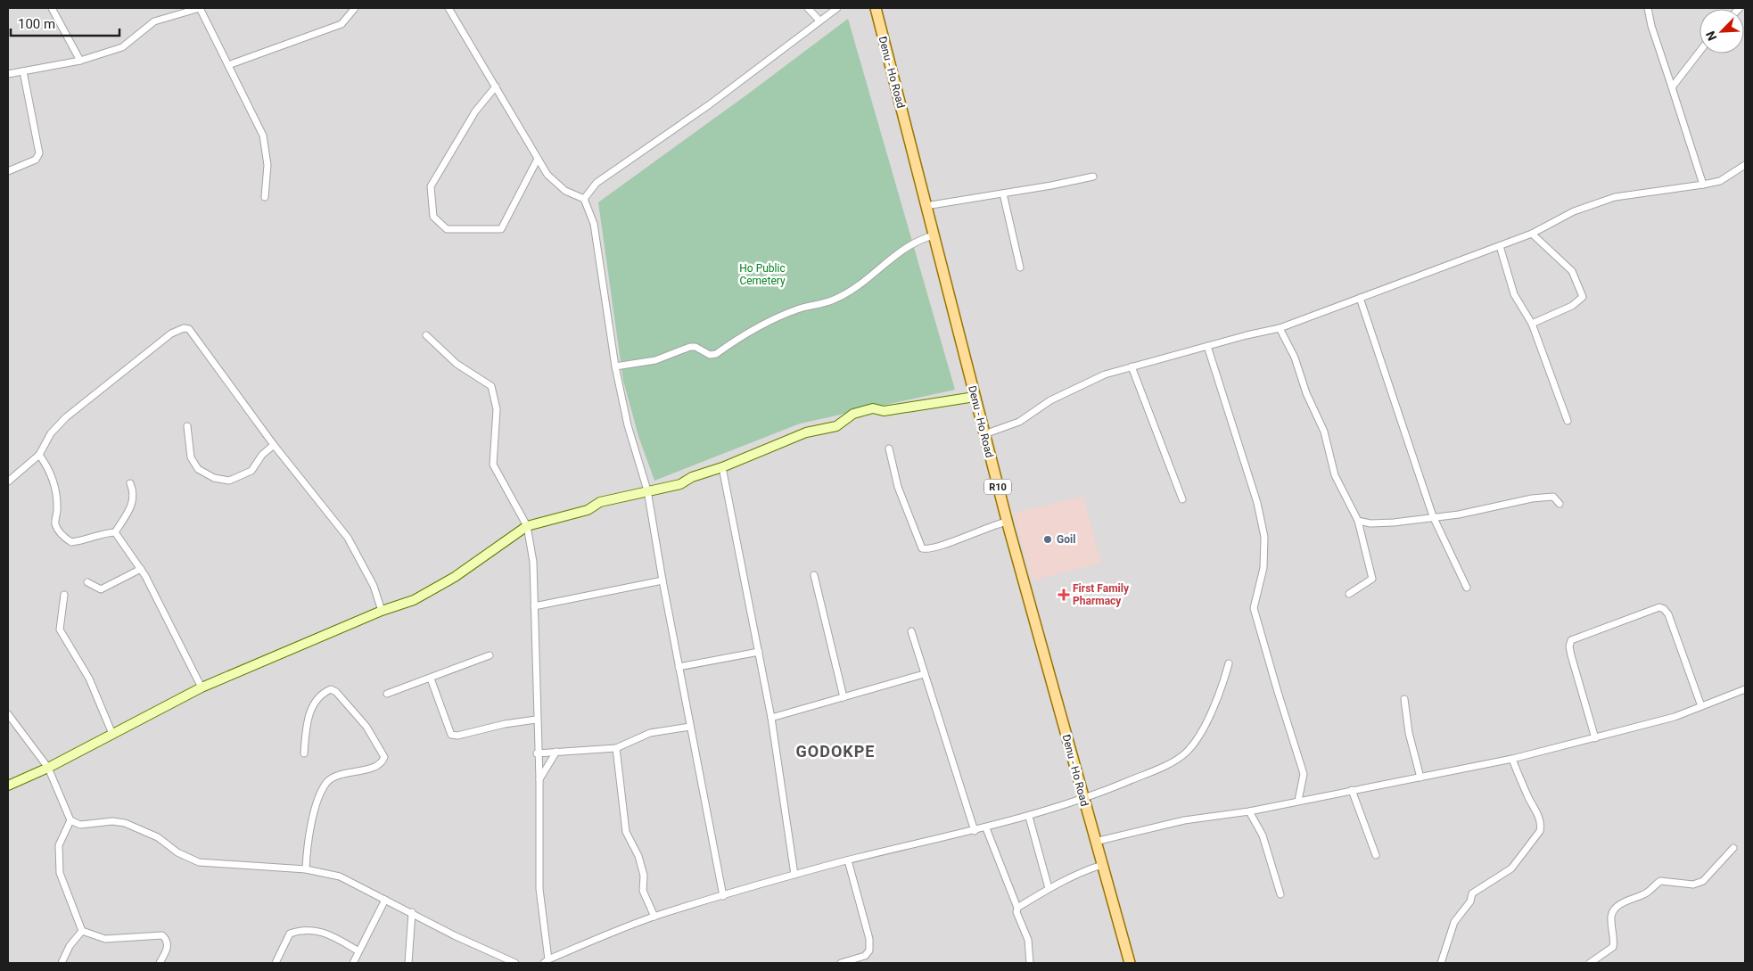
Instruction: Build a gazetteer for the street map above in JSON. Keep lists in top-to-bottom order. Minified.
{"streets":{"main road":["Denu - Ho Road","R10"]},"districts":["GODOKPE"],"parks":["Ho Public Cemetery"],"places":{"other":["Goil"],"health":["First Family Pharmacy"]},"scale_bar":"100 m","north":"bottom left"}
